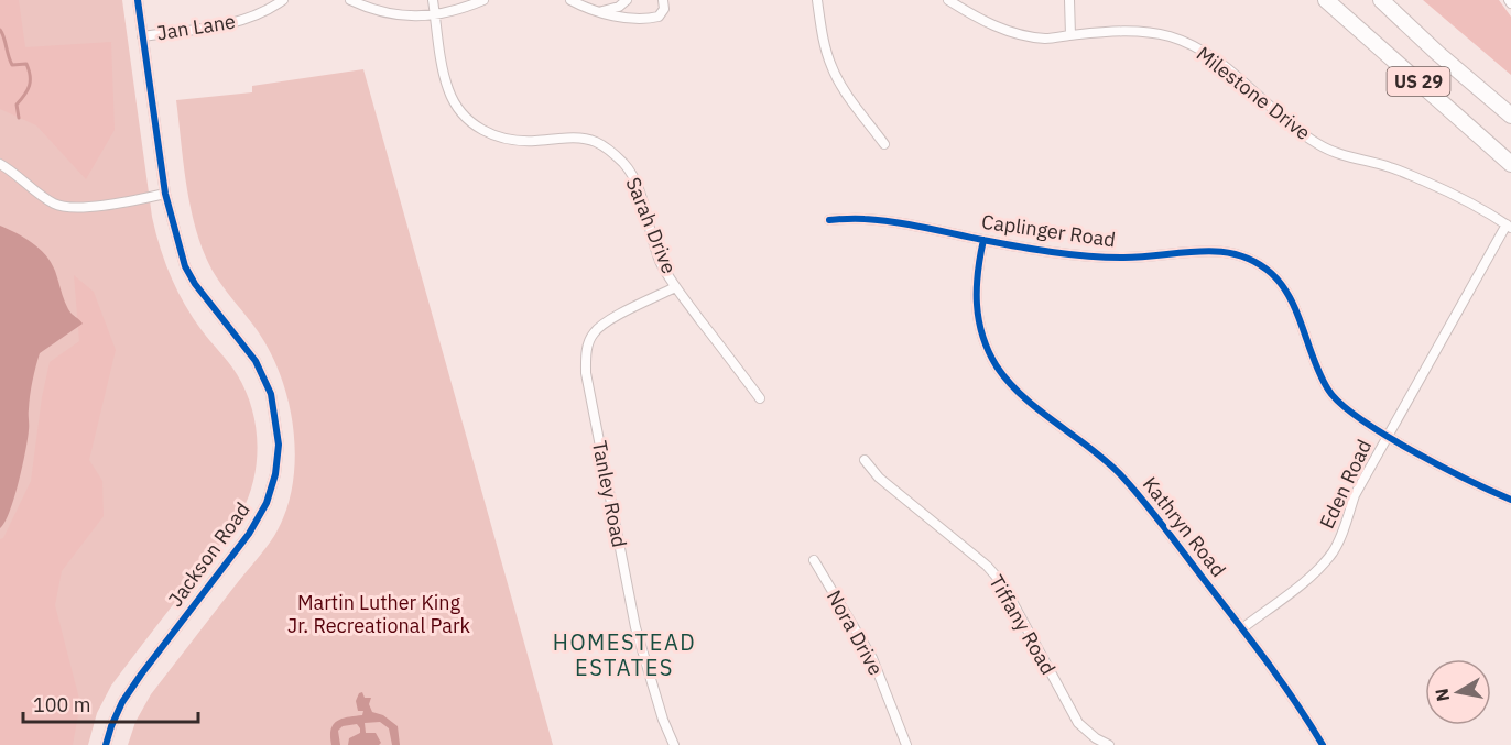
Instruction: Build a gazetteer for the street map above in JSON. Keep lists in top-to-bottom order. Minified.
{"streets":{"highway":["US 29"],"street":["Jan Lane","Milestone Drive","Sarah Drive","Caplinger Road","Eden Road","Tanley Road","Kathryn Road","Jackson Road","Tiffany Road","Nora Drive"]},"crossings":[["Jan Lane","Jackson Road"],["Milestone Drive","Eden Road"],["Sarah Drive","Tanley Road"],["Caplinger Road","Eden Road"],["Caplinger Road","Kathryn Road"],["Eden Road","Kathryn Road"]],"districts":["HOMESTEAD ESTATES"],"parks":["Martin Luther King Jr. Recreational Park"],"scale_bar":"100 m","north":"left"}
